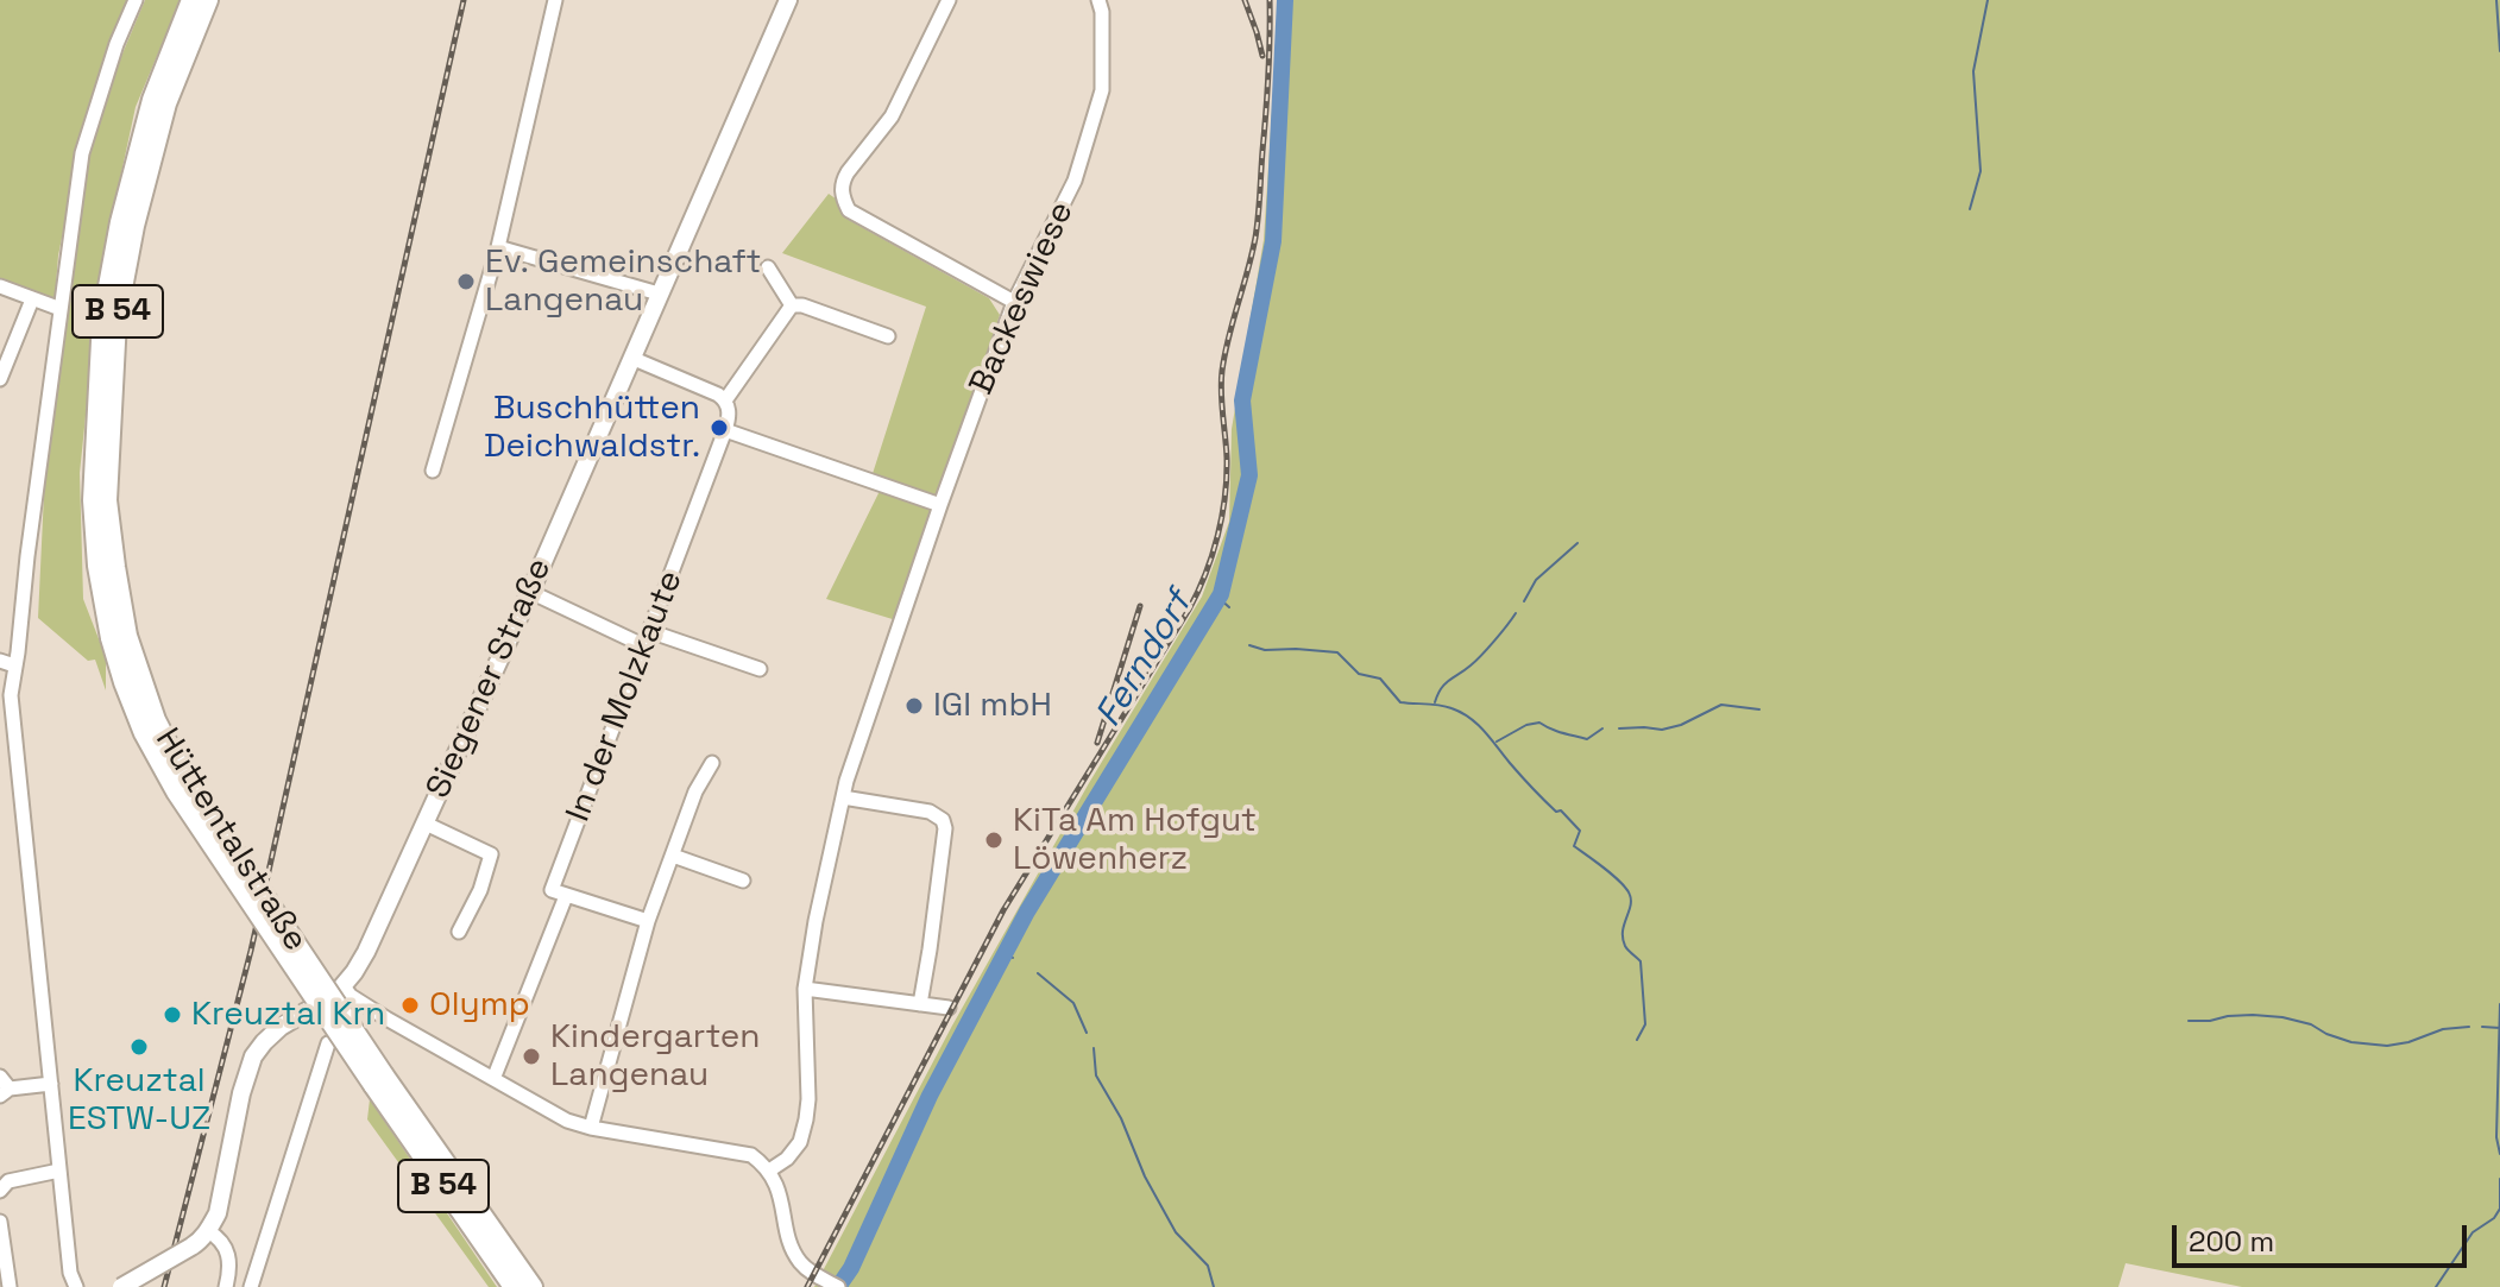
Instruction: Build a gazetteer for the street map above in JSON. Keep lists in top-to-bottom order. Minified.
{"streets":{"highway":["B 54","Hüttentalstraße"],"main road":["Siegener Straße"],"street":["Backeswiese","In der Molzkaute"]},"water":["Ferndorf"],"places":["Ev. Gemeinschaft Langenau","Buschhütten Deichwaldstr.","IGI mbH","KiTa Am Hofgut Löwenherz","Olymp","Kreuztal Krn","Kreuztal ESTW-UZ","Kindergarten Langenau"],"scale_bar":"200 m"}
